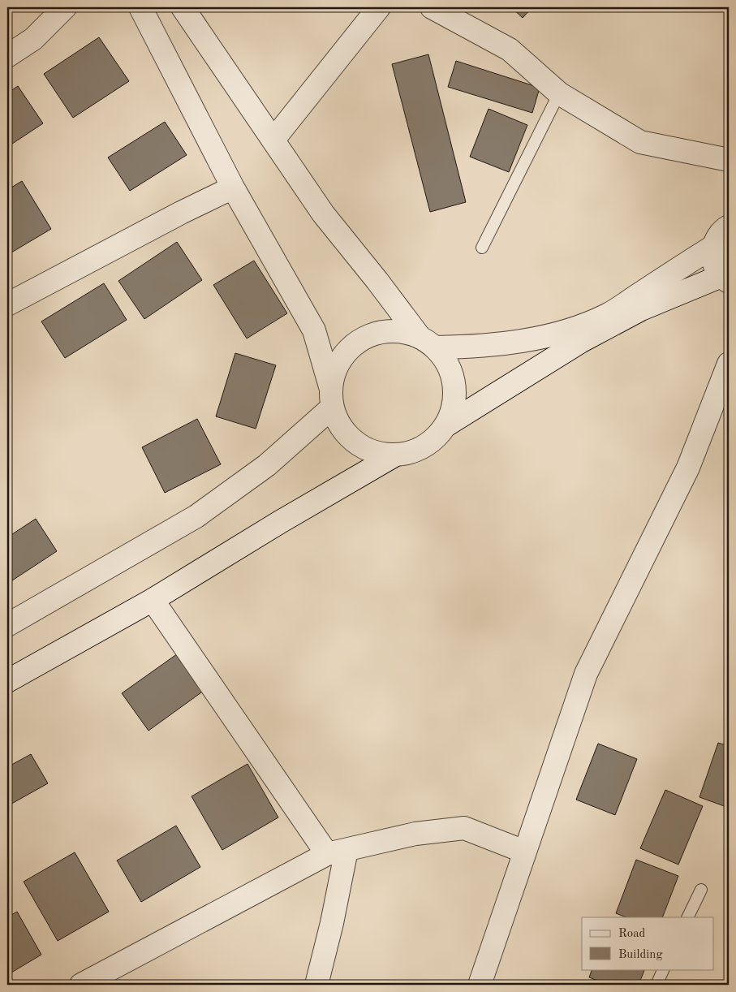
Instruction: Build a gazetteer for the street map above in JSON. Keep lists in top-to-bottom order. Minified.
{"legend":["Road","Building"]}
